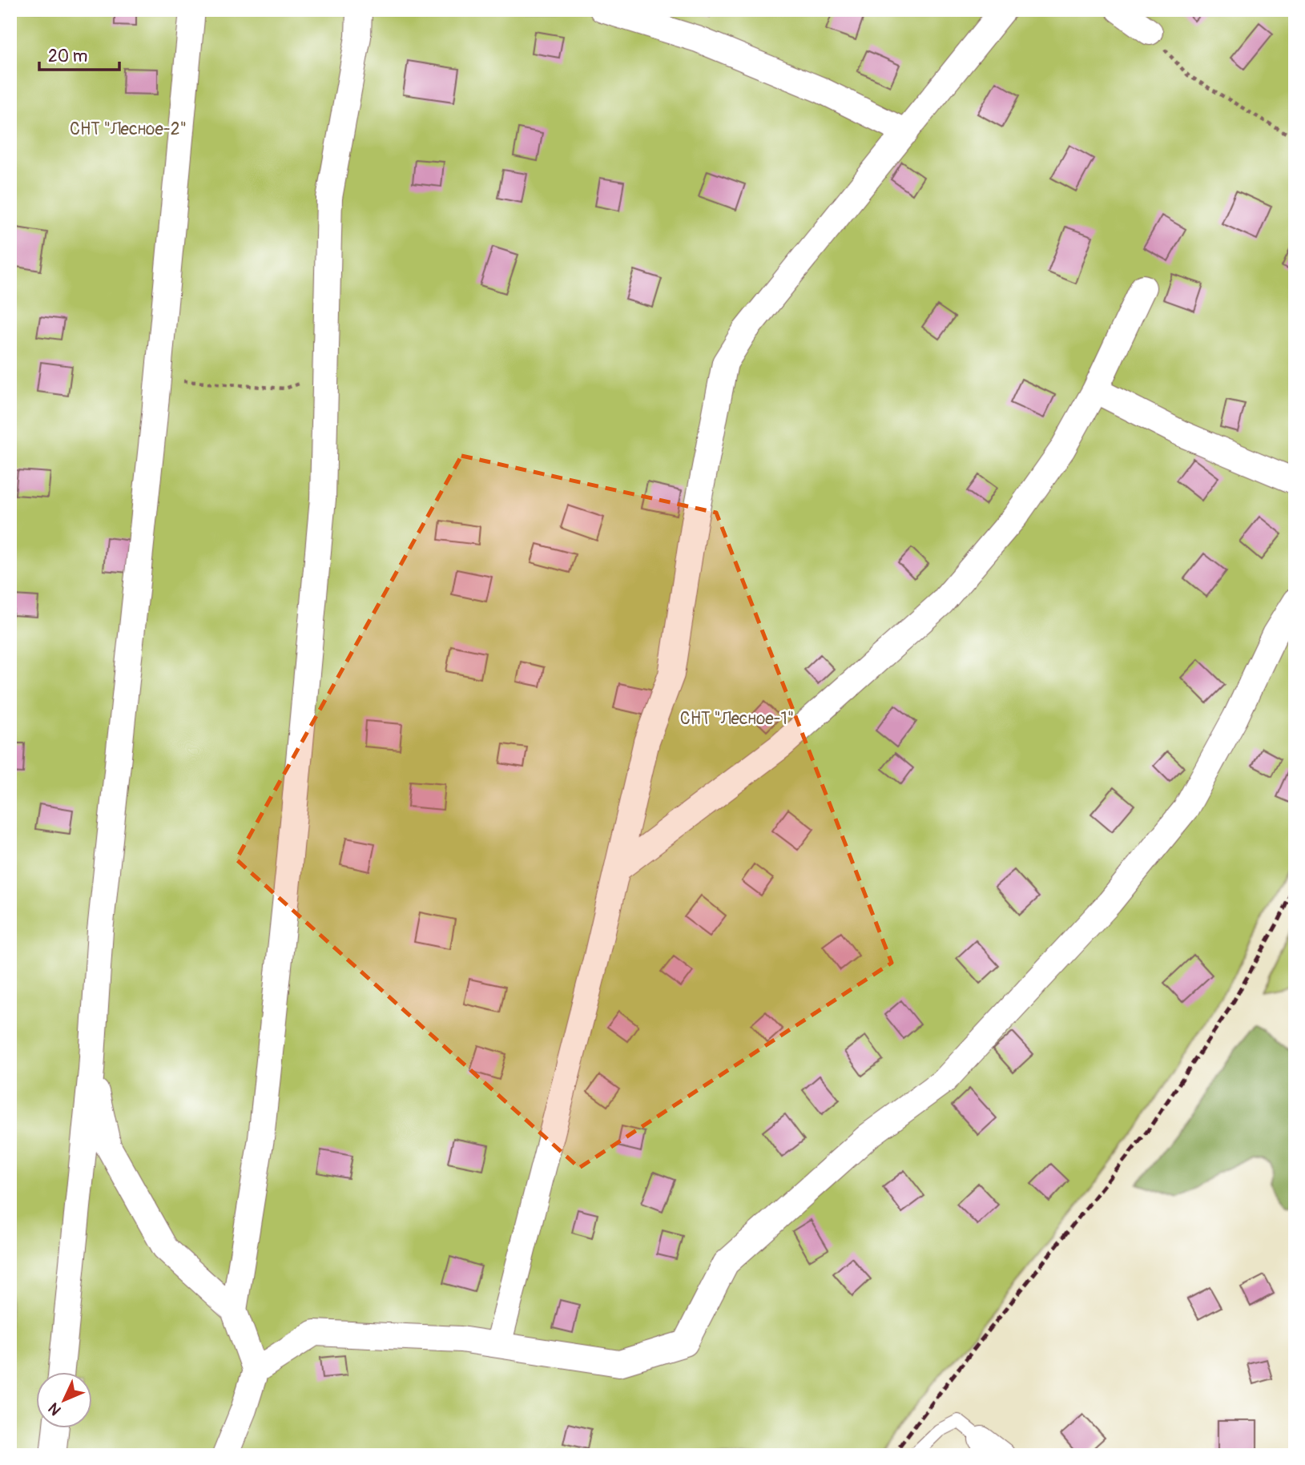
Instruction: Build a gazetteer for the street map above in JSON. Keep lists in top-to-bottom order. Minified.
{"parks":["СНТ \"Лесное-2\"","СНТ \"Лесное-1\""],"scale_bar":"20 m","north":"bottom left"}
